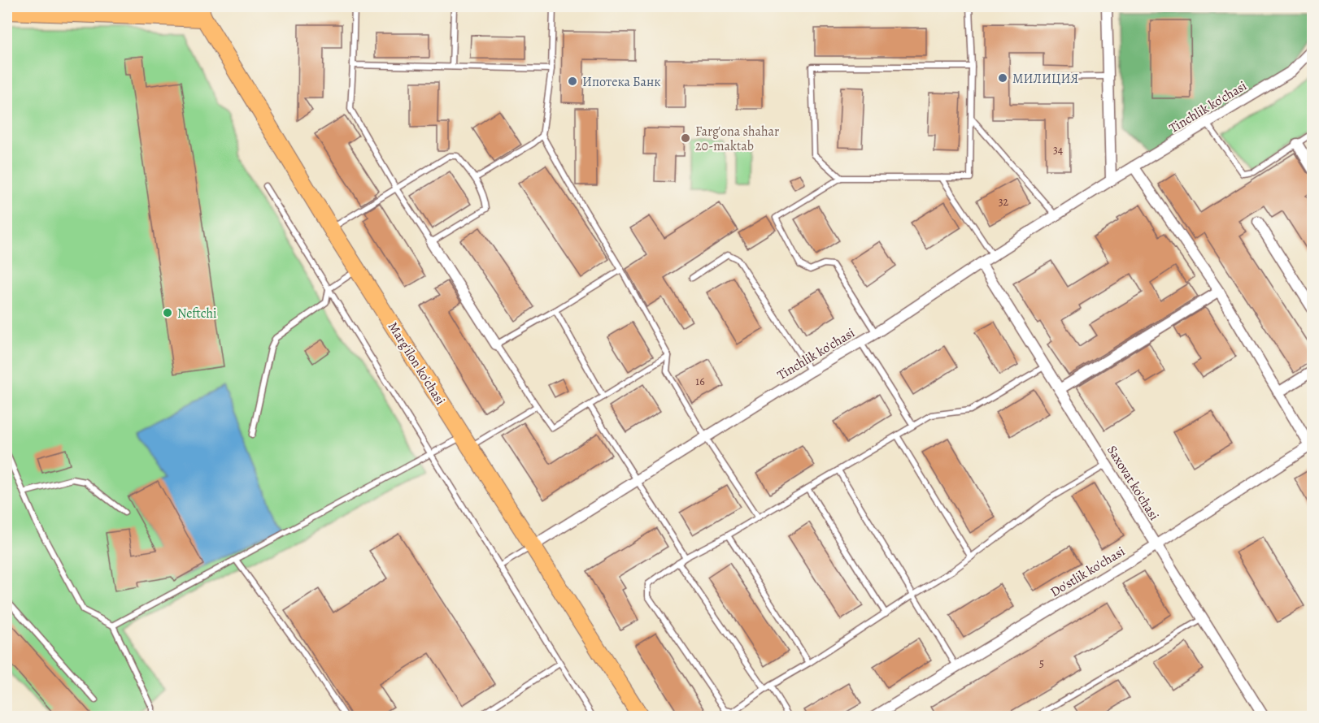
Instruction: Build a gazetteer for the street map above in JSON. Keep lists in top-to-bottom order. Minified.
{"streets":{"main road":["Marg'ilon ko'chasi"],"street":["Tinchlik ko'chasi","Saxovat ko'chasi","Do'stlik ko'chasi"]},"crossings":[["Tinchlik ko'chasi","Marg'ilon ko'chasi"],["Tinchlik ko'chasi","Saxovat ko'chasi"],["Saxovat ko'chasi","Do'stlik ko'chasi"]],"places":["МИЛИЦИЯ","Ипотека Банк","Farg'ona shahar 20-maktab","Neftchi"],"house_numbers":["34","32","16","5"]}
